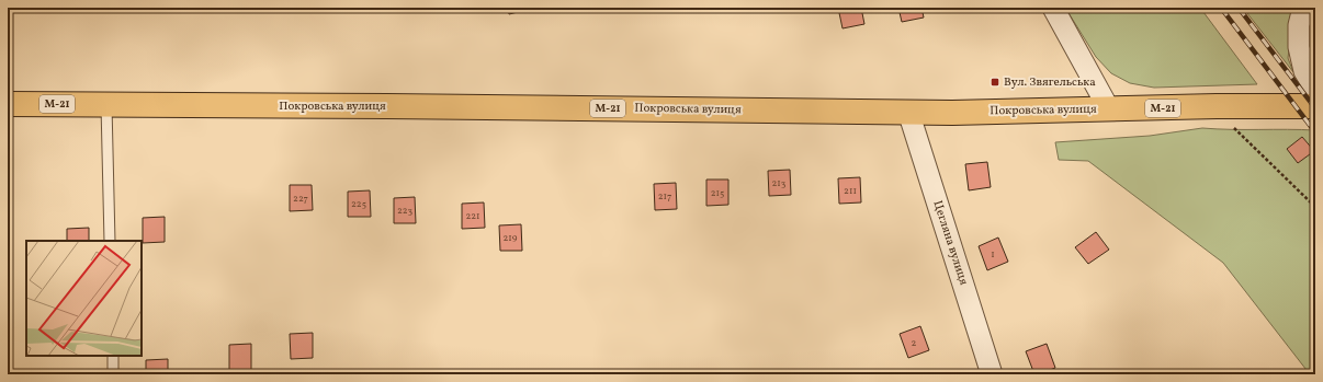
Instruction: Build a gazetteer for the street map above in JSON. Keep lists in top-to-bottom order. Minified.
{"streets":{"highway":["М-21","Покровська вулиця"],"street":["Цегляна вулиця"]},"crossings":[["Покровська вулиця","Цегляна вулиця"]],"places":{"transit":["Вул. Звягельська"]},"house_numbers":["213","211","215","217","227","225","223","221","219","1","2"]}
